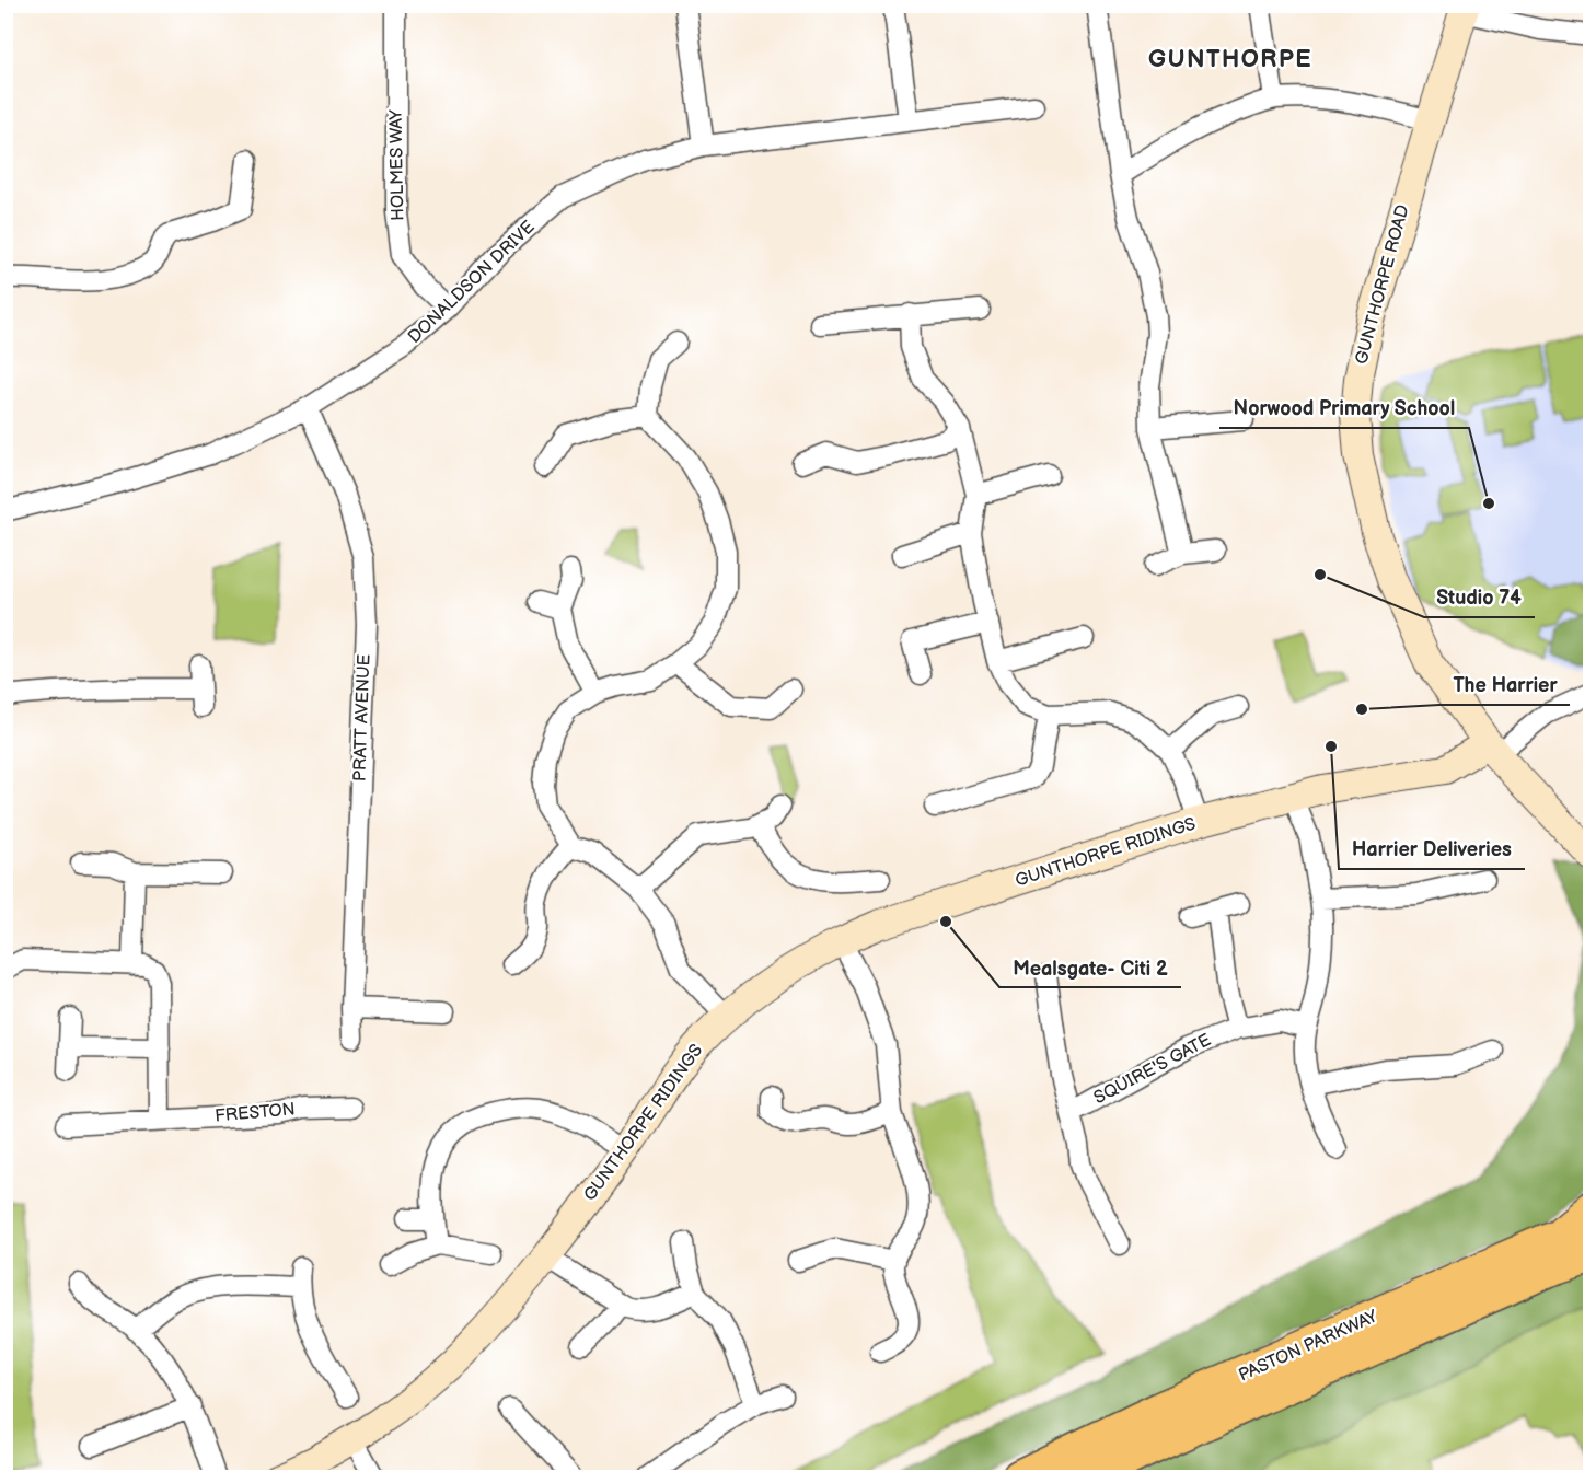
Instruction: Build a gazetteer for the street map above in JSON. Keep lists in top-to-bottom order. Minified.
{"streets":{"highway":["PASTON PARKWAY"],"street":["HOLMES WAY","DONALDSON DRIVE","GUNTHORPE ROAD","PRATT AVENUE","GUNTHORPE RIDINGS","SQUIRE'S GATE","FRESTON"]},"crossings":[["HOLMES WAY","DONALDSON DRIVE"],["DONALDSON DRIVE","PRATT AVENUE"],["GUNTHORPE ROAD","GUNTHORPE RIDINGS"]],"districts":["GUNTHORPE"],"places":["Norwood Primary School","Studio 74","The Harrier","Harrier Deliveries","Mealsgate- Citi 2"]}
